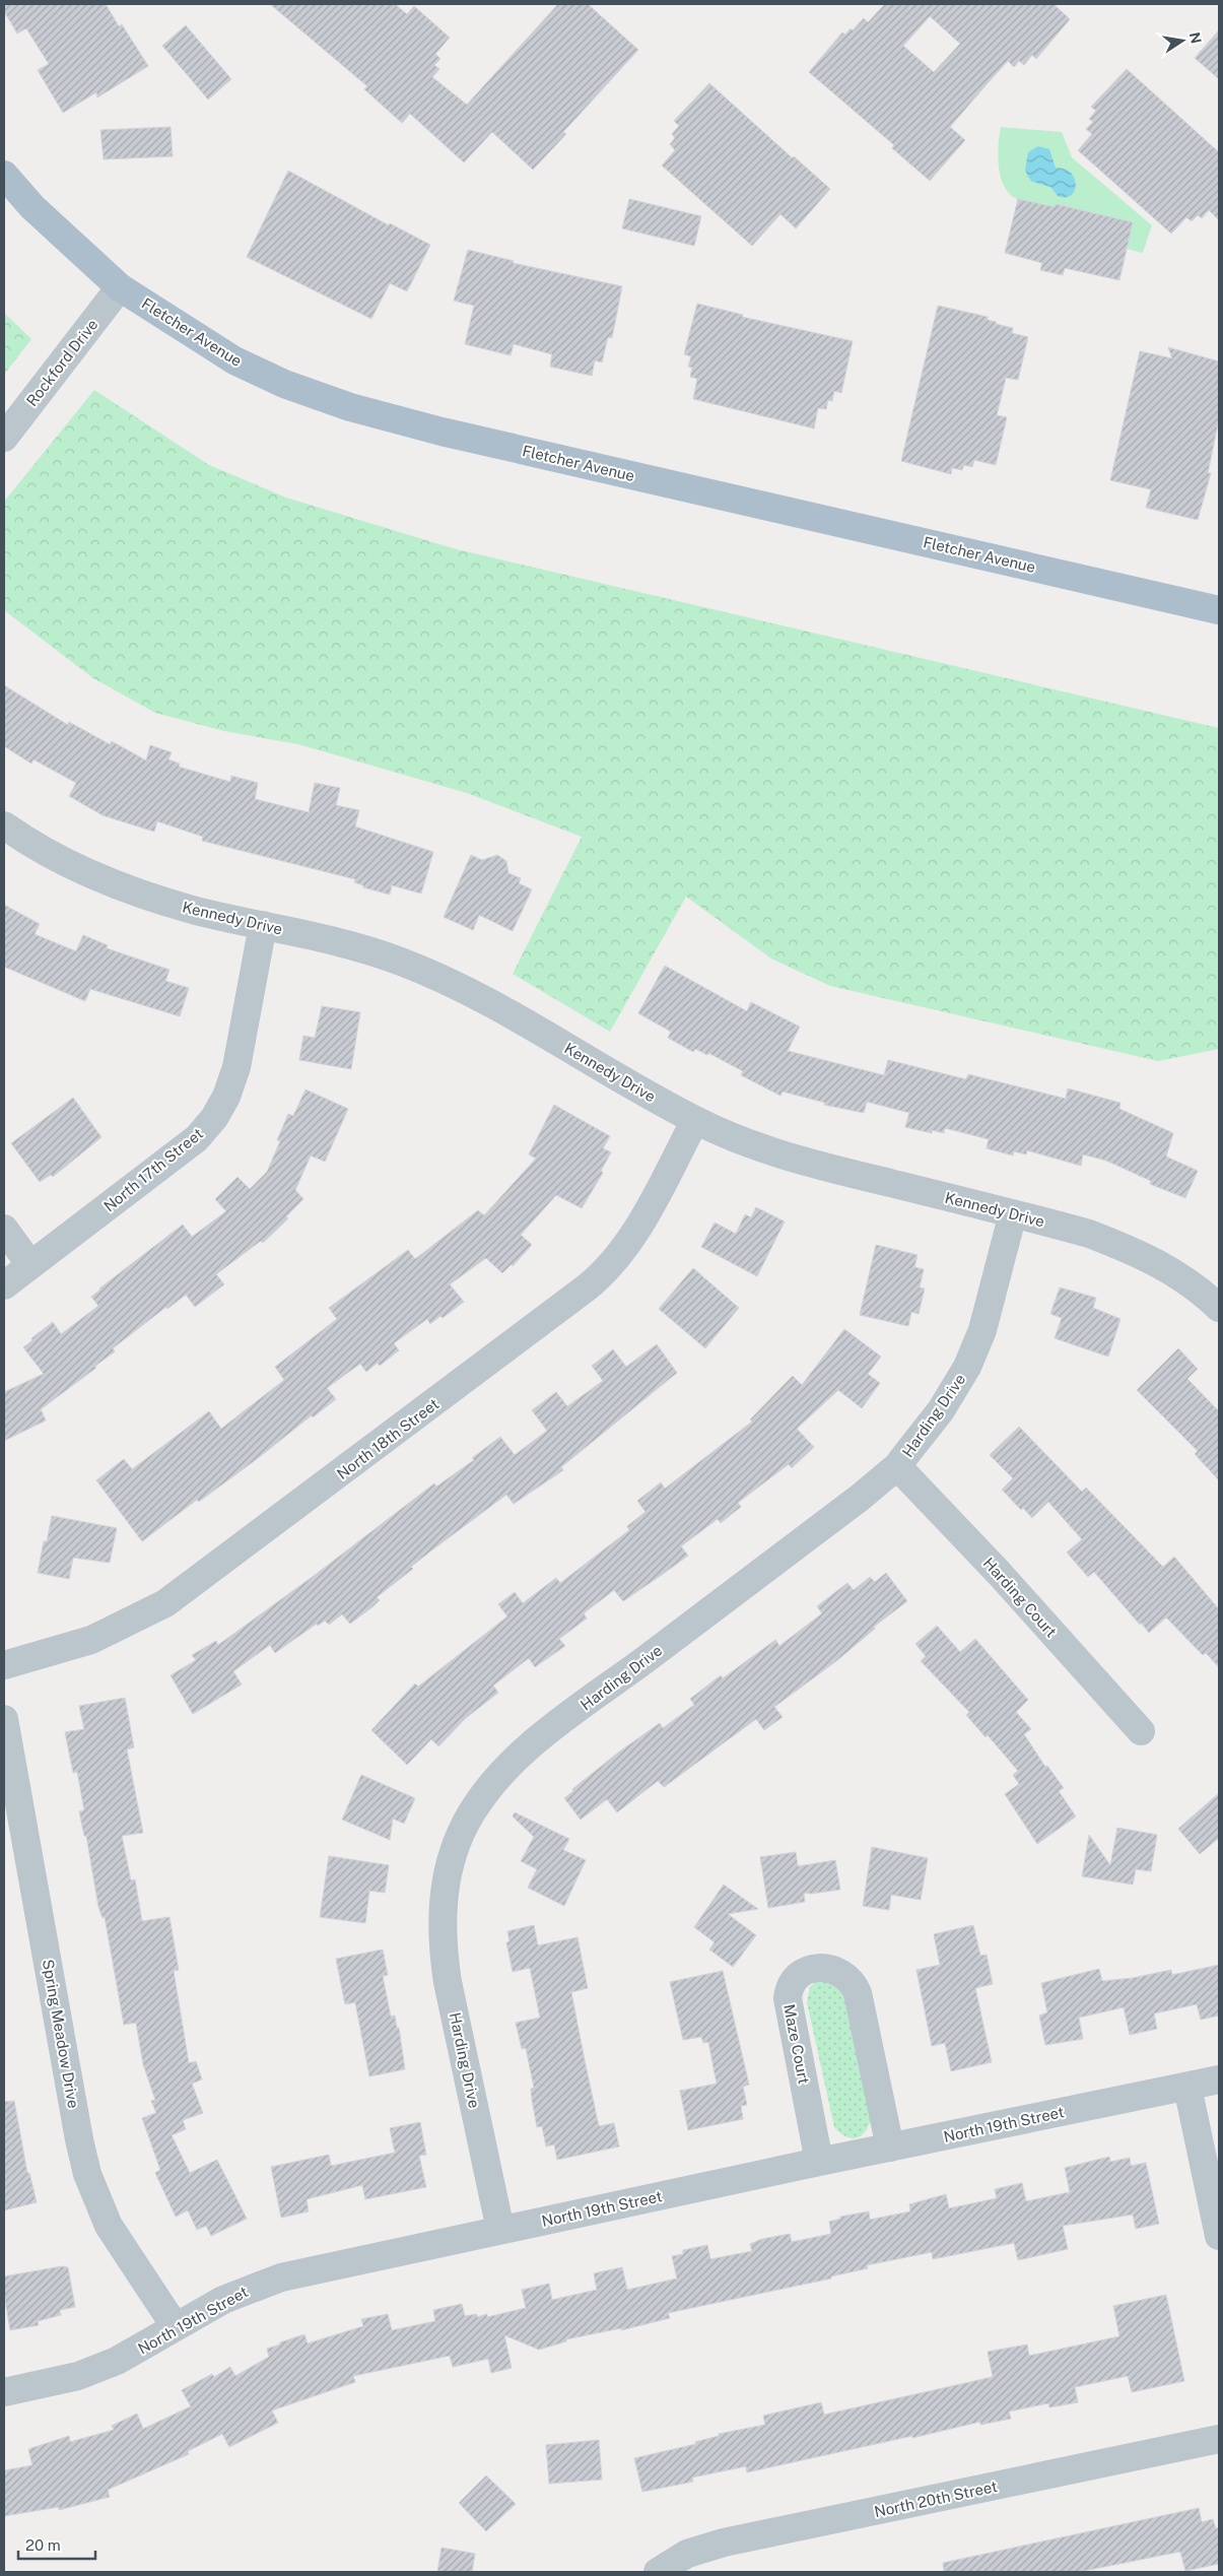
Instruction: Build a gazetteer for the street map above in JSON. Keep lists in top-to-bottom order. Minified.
{"streets":{"main road":["Fletcher Avenue"],"street":["Rockford Drive","Kennedy Drive","North 17th Street","Harding Drive","North 18th Street","Harding Court","Spring Meadow Drive","Maze Court","North 19th Street","North 20th Street"]},"crossings":[["Fletcher Avenue","Rockford Drive"],["Kennedy Drive","North 17th Street"],["Kennedy Drive","Harding Drive"],["Kennedy Drive","North 18th Street"],["Harding Drive","Harding Court"],["Harding Drive","North 19th Street"],["Spring Meadow Drive","North 19th Street"],["Maze Court","North 19th Street"]],"scale_bar":"20 m","north":"right"}
